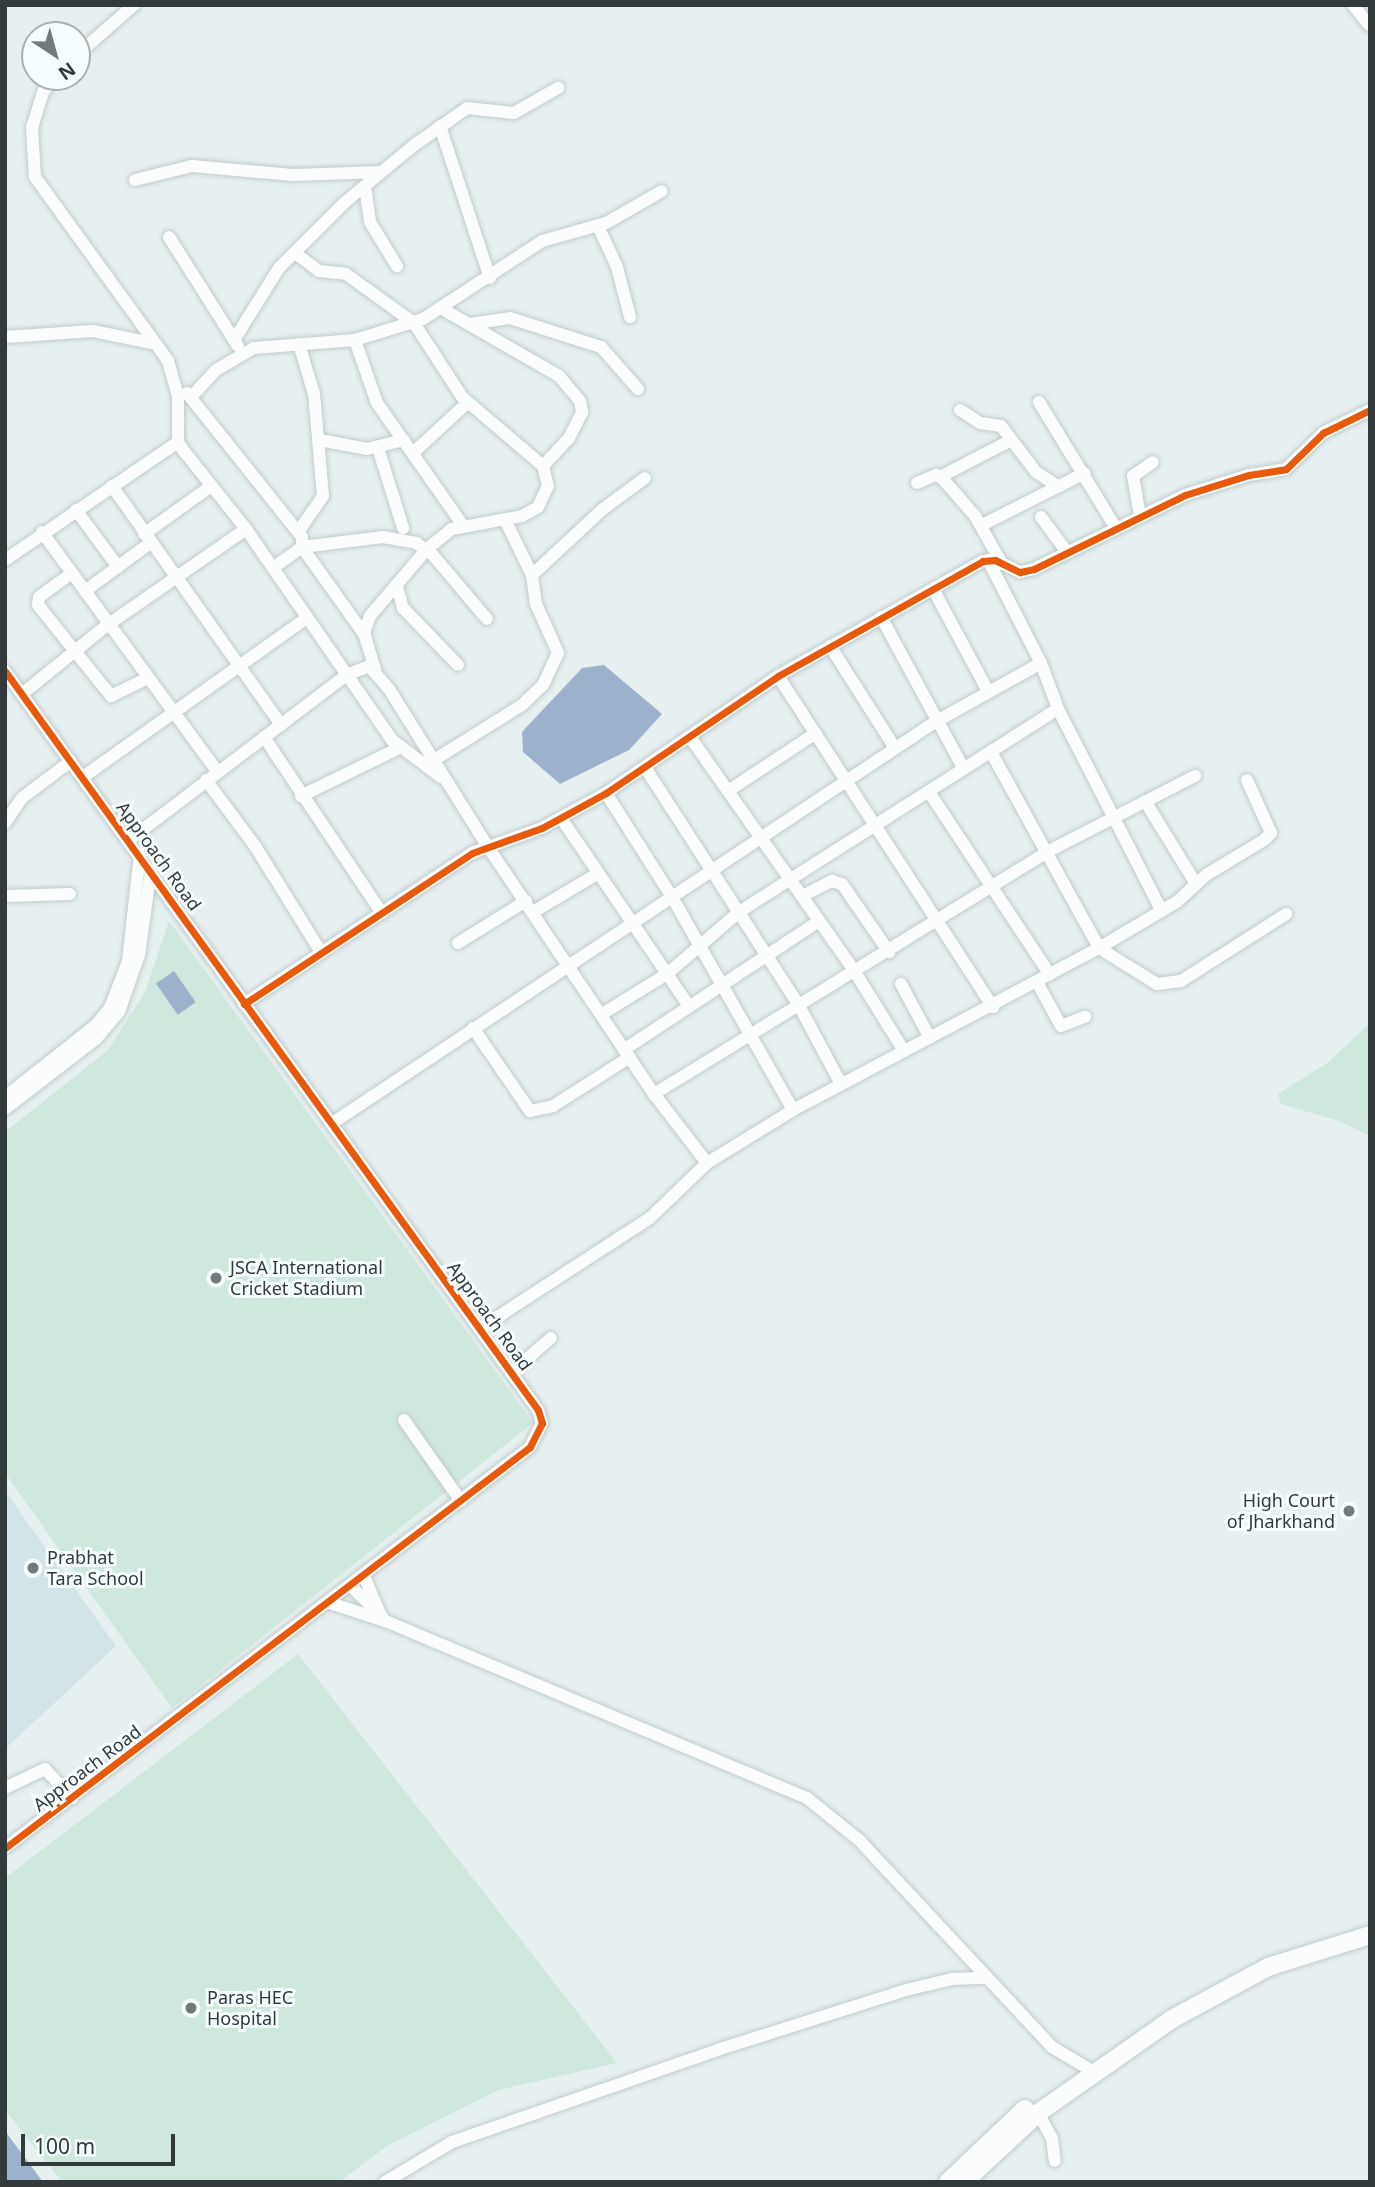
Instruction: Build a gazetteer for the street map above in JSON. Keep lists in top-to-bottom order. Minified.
{"streets":{"street":["Approach Road"]},"places":["JSCA International Cricket Stadium","High Court of Jharkhand","Prabhat Tara School","Paras HEC Hospital"],"scale_bar":"100 m","north":"bottom right"}
